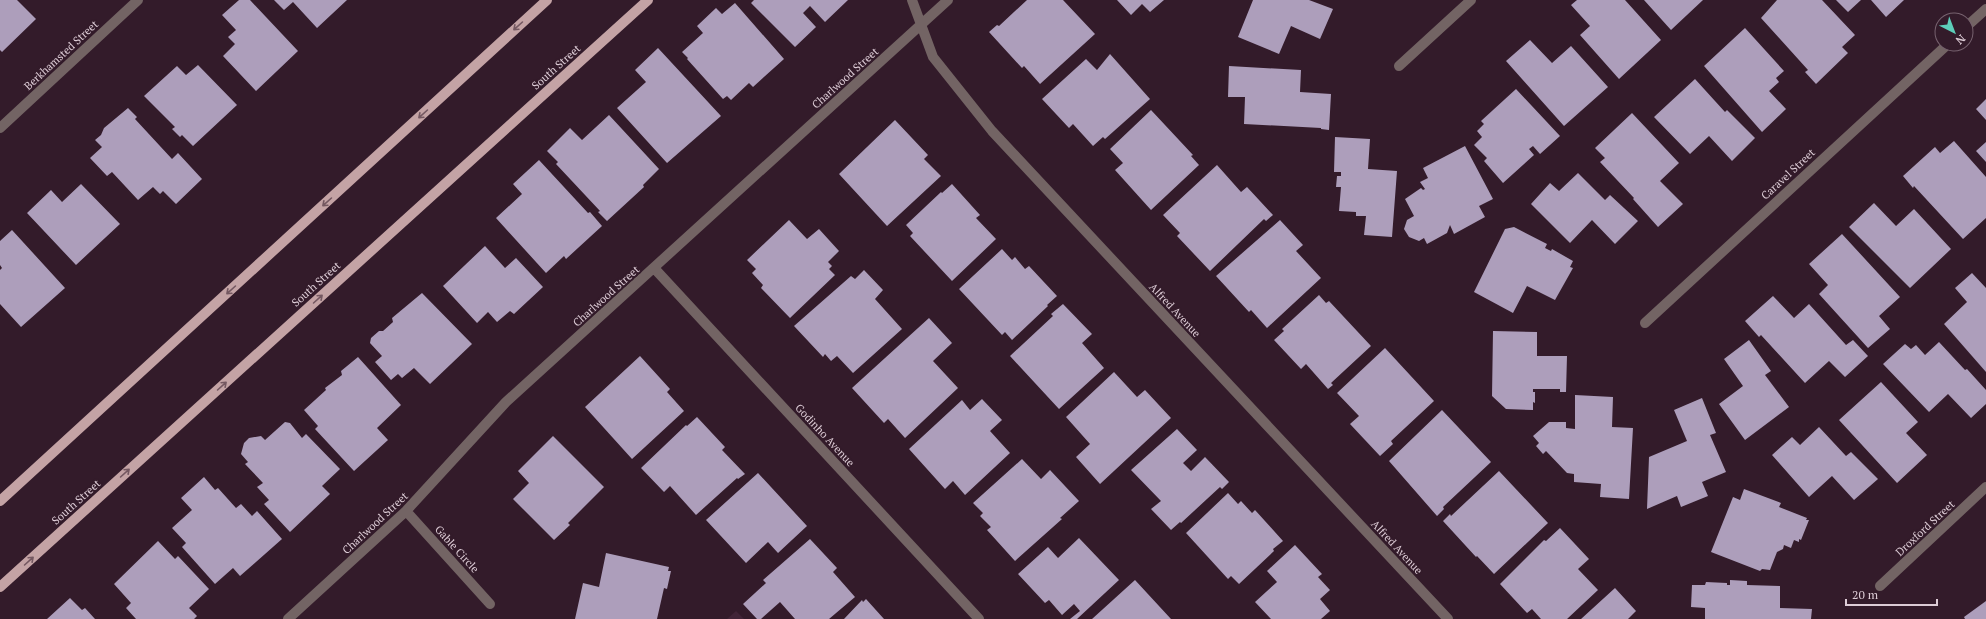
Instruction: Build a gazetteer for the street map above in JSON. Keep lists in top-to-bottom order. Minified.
{"streets":{"main road":["South Street"],"street":["Berkhamsted Street","Charlwood Street","Caravel Street","Alfred Avenue","Godinho Avenue","Droxford Street","Gable Circle"]},"crossings":[["Charlwood Street","Alfred Avenue"],["Charlwood Street","Godinho Avenue"],["Charlwood Street","Gable Circle"]],"scale_bar":"20 m","north":"bottom right"}
